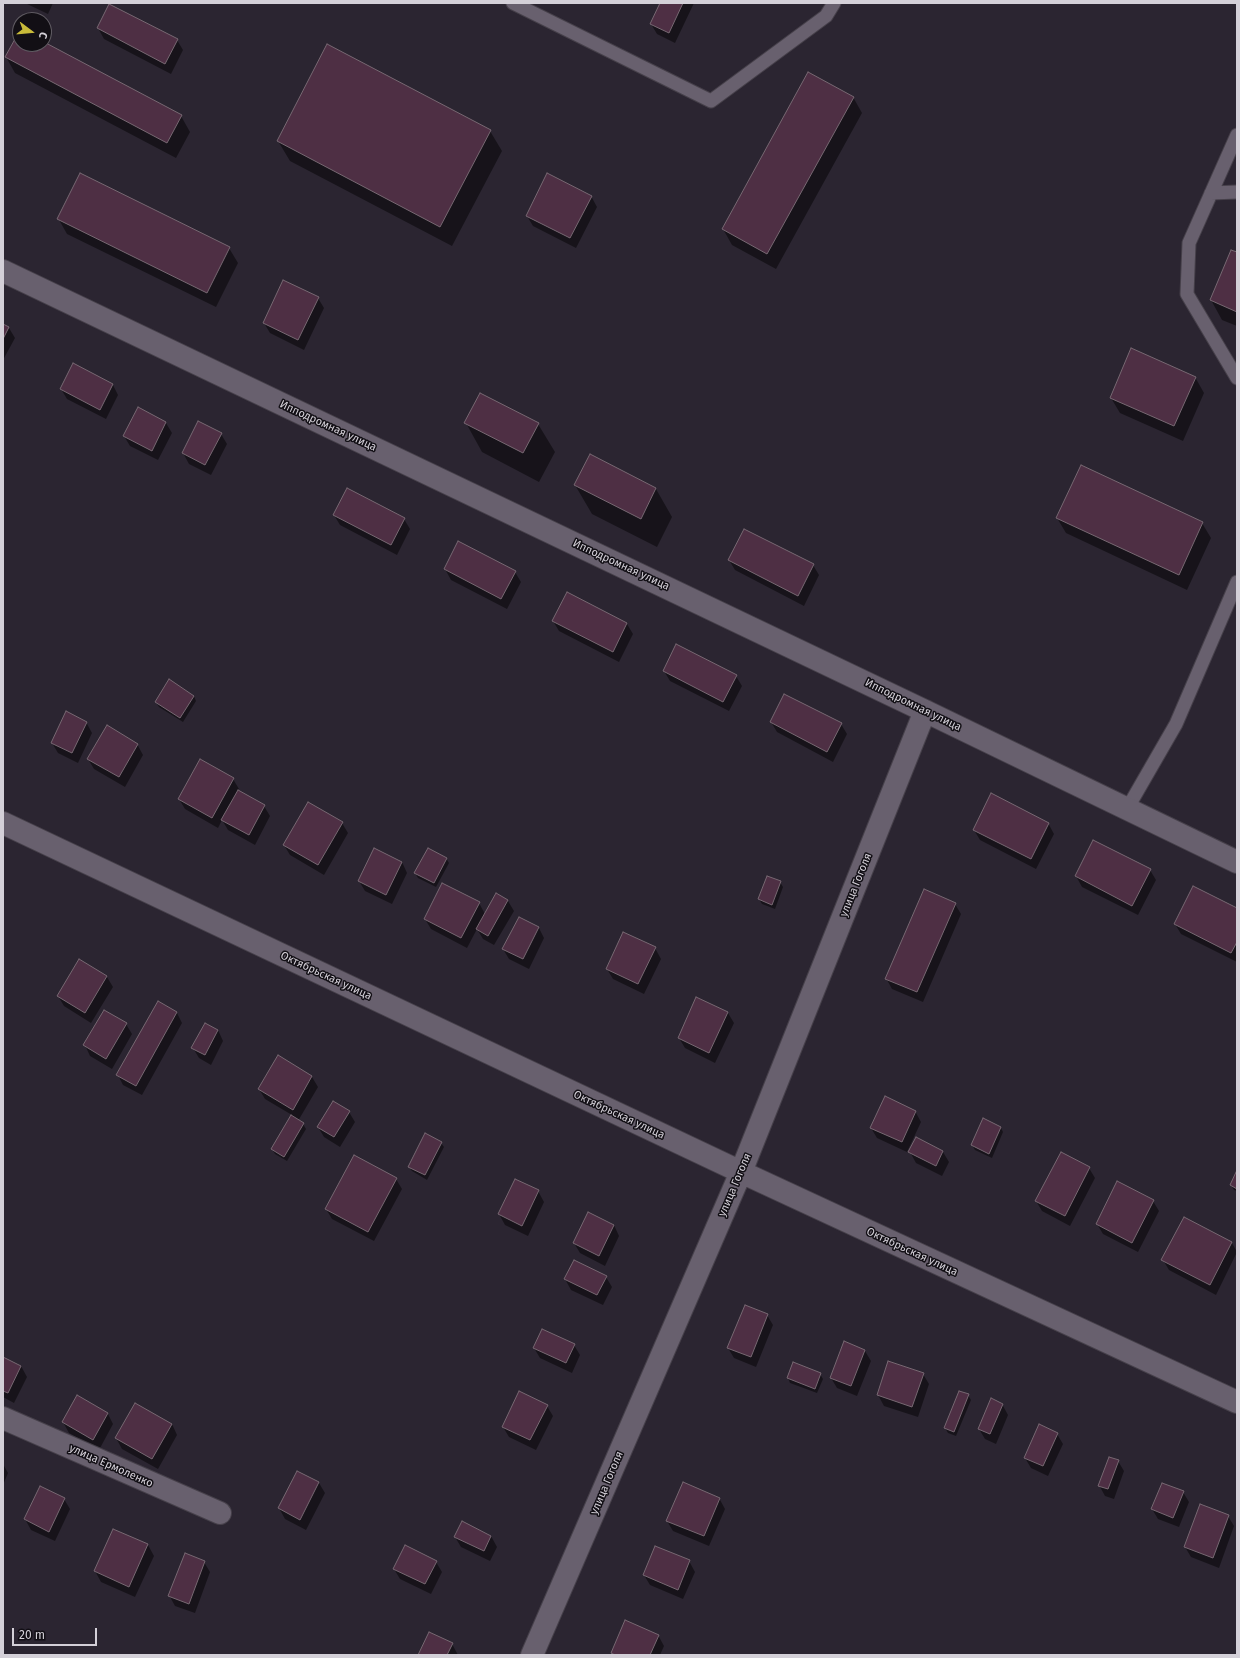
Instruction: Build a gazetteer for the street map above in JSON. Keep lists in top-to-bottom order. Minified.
{"streets":{"street":["Ипподромная улица","улица Гоголя","Октябрьская улица","улица Ермоленко"]},"crossings":[["Ипподромная улица","улица Гоголя"],["улица Гоголя","Октябрьская улица"]],"scale_bar":"20 m","north":"right"}
